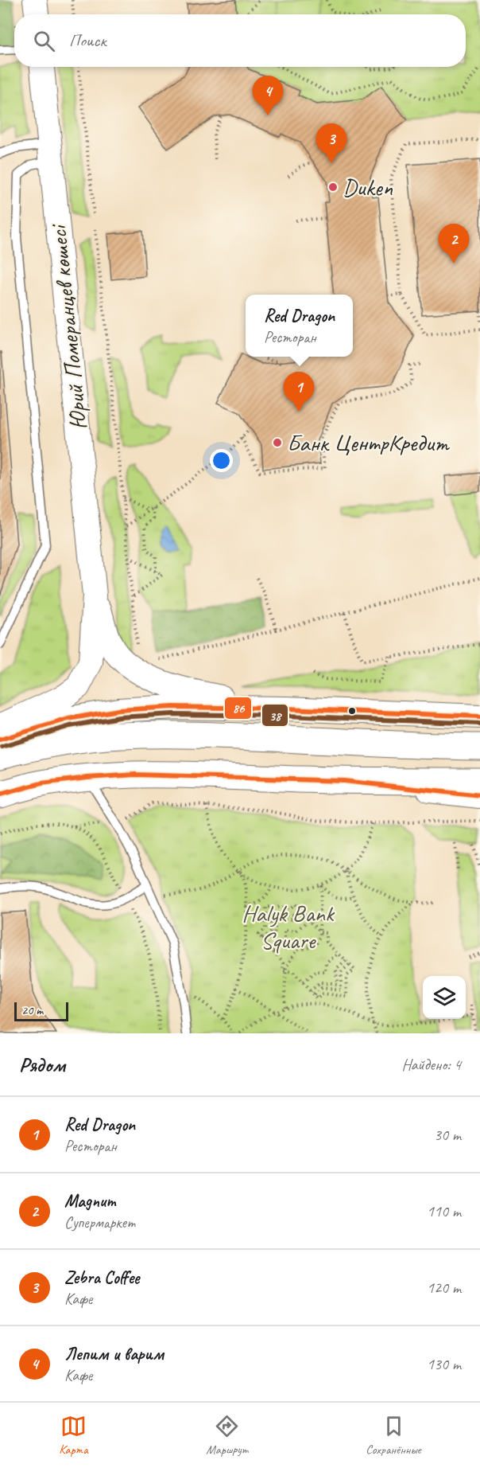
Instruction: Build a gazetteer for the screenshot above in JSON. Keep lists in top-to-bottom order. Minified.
{"streets":{"street":["Юрий Померанцев көшесі"]},"parks":["Halyk Bank Square"],"places":["Duken","Банк ЦентрКредит"],"lines":["transit line 86","transit line 38"],"scale_bar":"20 m","page":{"search":"Поиск","pins":["4","3","2","1"],"popup":["Red Dragon","Ресторан"],"scale":"20 m","heading":["Рядом","Найдено: 4"],"list":[{"mark":"1","name":"Red Dragon","note":"Ресторан","value":"30 m"},{"mark":"2","name":"Magnum","note":"Супермаркет","value":"110 m"},{"mark":"3","name":"Zebra Coffee","note":"Кафе","value":"120 m"},{"mark":"4","name":"Лепим и варим","note":"Кафе","value":"130 m"}],"nav":["Карта","Маршрут","Сохранённые"]}}
